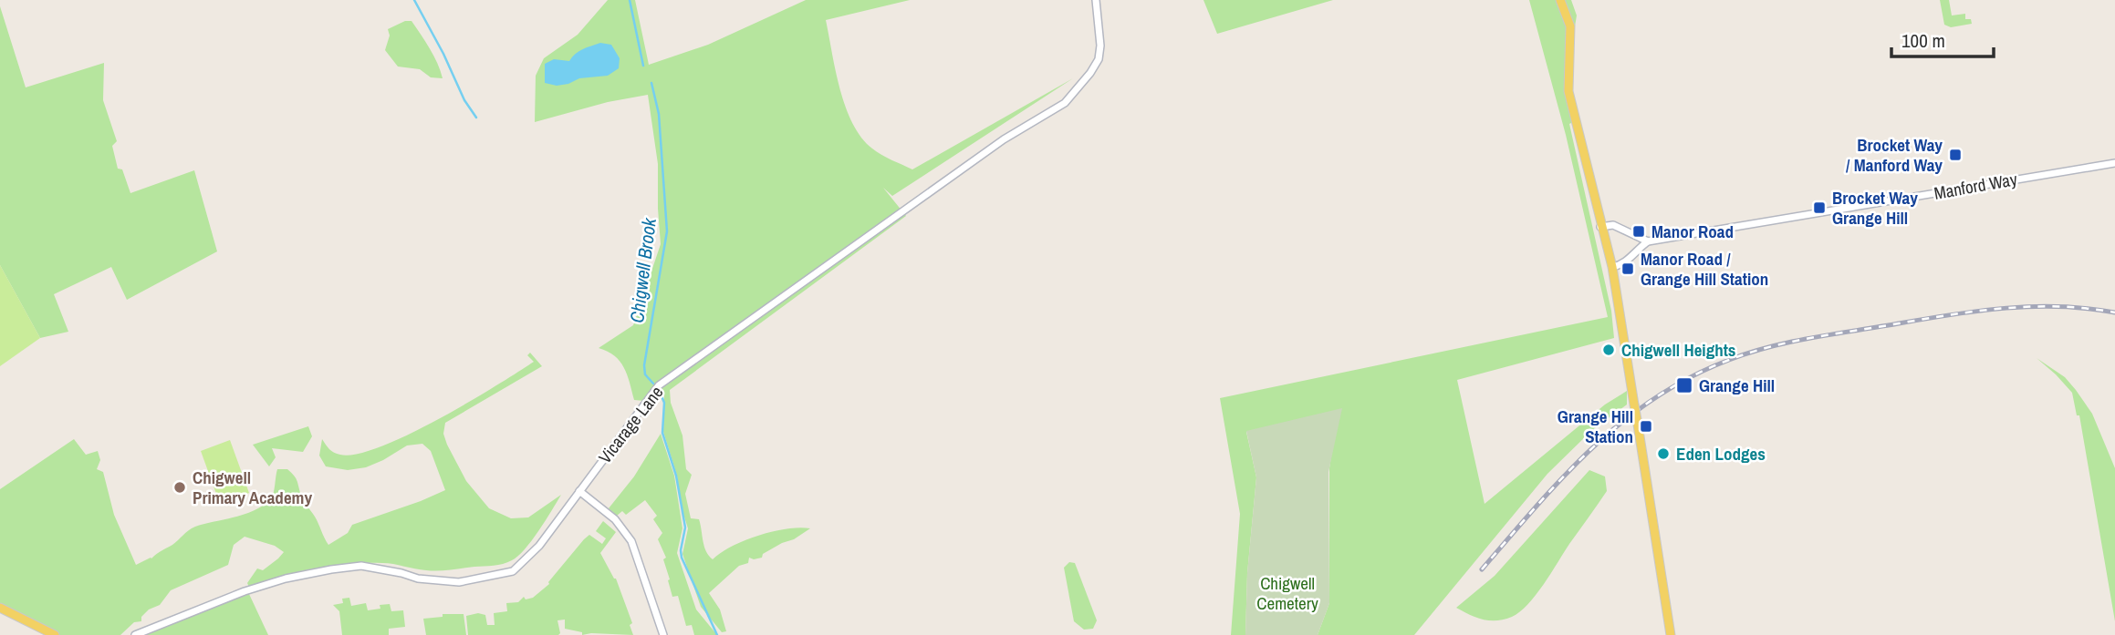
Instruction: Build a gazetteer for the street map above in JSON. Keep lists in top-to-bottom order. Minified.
{"streets":{"street":["Manford Way","Vicarage Lane"]},"water":["Chigwell Brook"],"parks":["Chigwell Cemetery"],"places":{"transit":["Brocket Way / Manford Way","Brocket Way Grange Hill","Manor Road","Manor Road / Grange Hill Station","Grange Hill","Grange Hill Station"],"other":["Chigwell Heights","Eden Lodges","Chigwell Primary Academy"]},"scale_bar":"100 m"}
